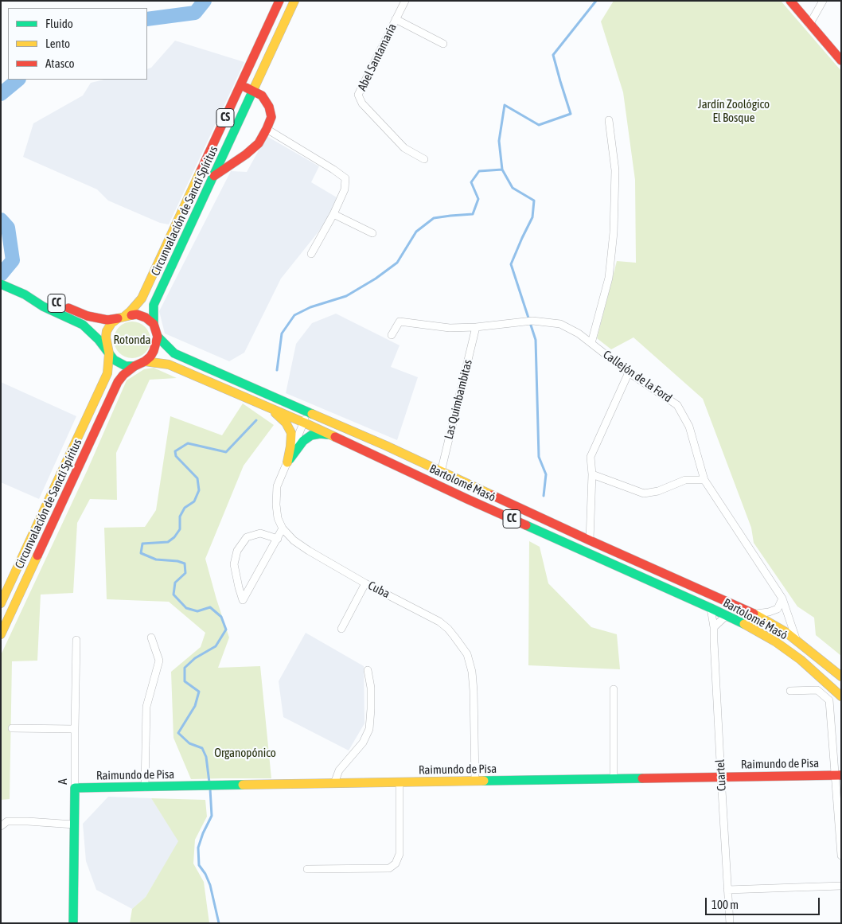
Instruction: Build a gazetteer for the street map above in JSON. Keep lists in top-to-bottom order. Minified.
{"streets":{"main road":["CS","Circunvalación de Sancti Spíritus","CC","Bartolomé Masó","Raimundo de Pisa","A"],"street":["Abel Santamaría","Callejón de la Ford","Las Quimbambitas","Cuba","Cuartel"]},"crossings":[["Circunvalación de Sancti Spíritus","CC"],["Circunvalación de Sancti Spíritus","Bartolomé Masó"],["CC","Bartolomé Masó"],["Callejón de la Ford","Las Quimbambitas"],["Callejón de la Ford","Bartolomé Masó"],["Las Quimbambitas","Bartolomé Masó"],["Bartolomé Masó","Cuba"],["Bartolomé Masó","Cuartel"],["Cuba","Raimundo de Pisa"],["Raimundo de Pisa","Cuartel"],["Raimundo de Pisa","A"]],"parks":["Jardín Zoológico El Bosque","Rotonda","Organopónico"],"legend":["Fluido","Lento","Atasco"],"scale_bar":"100 m"}
